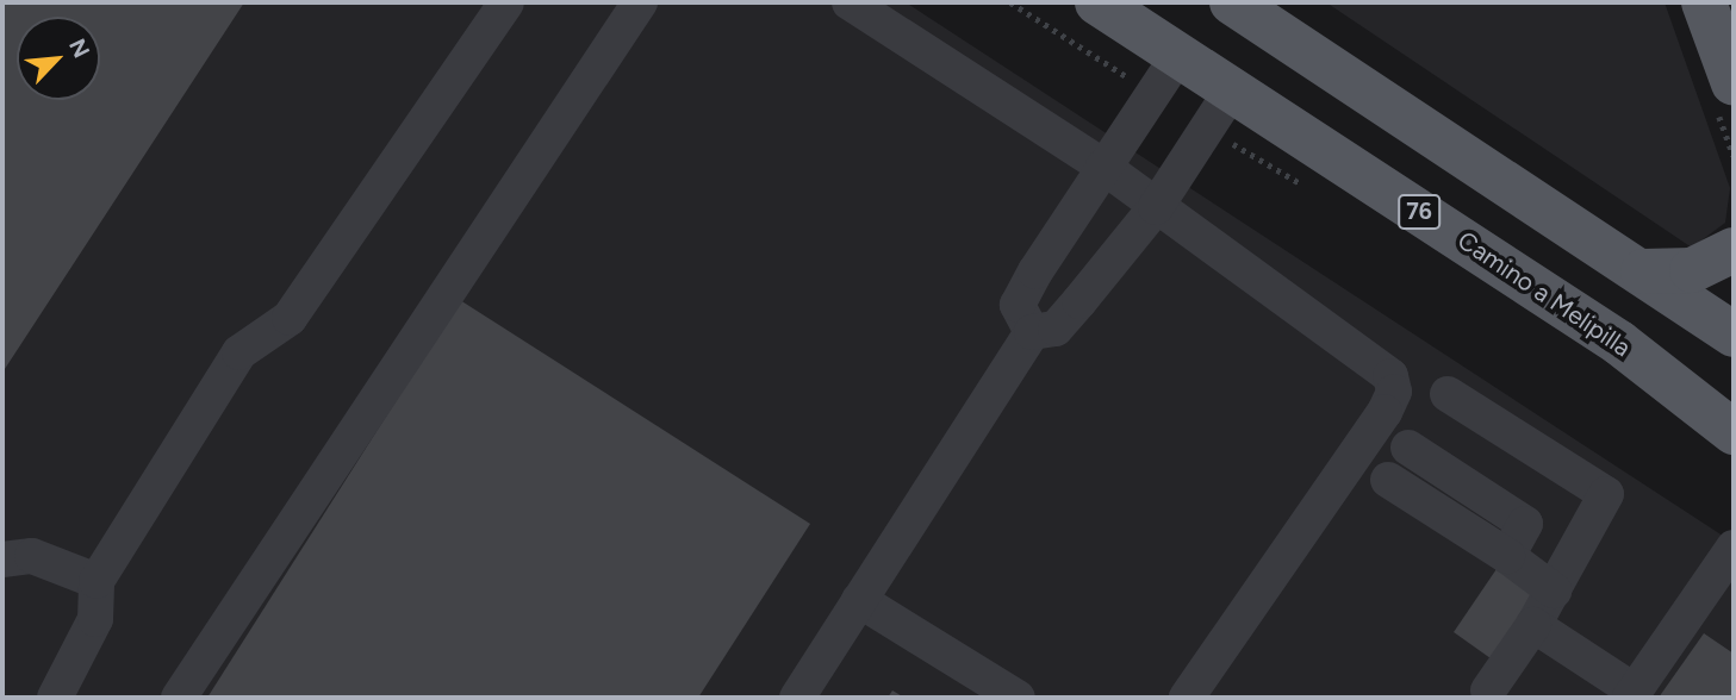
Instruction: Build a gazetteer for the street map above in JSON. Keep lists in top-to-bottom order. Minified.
{"streets":{"main road":["76","Camino a Melipilla"]},"north":"top right"}
